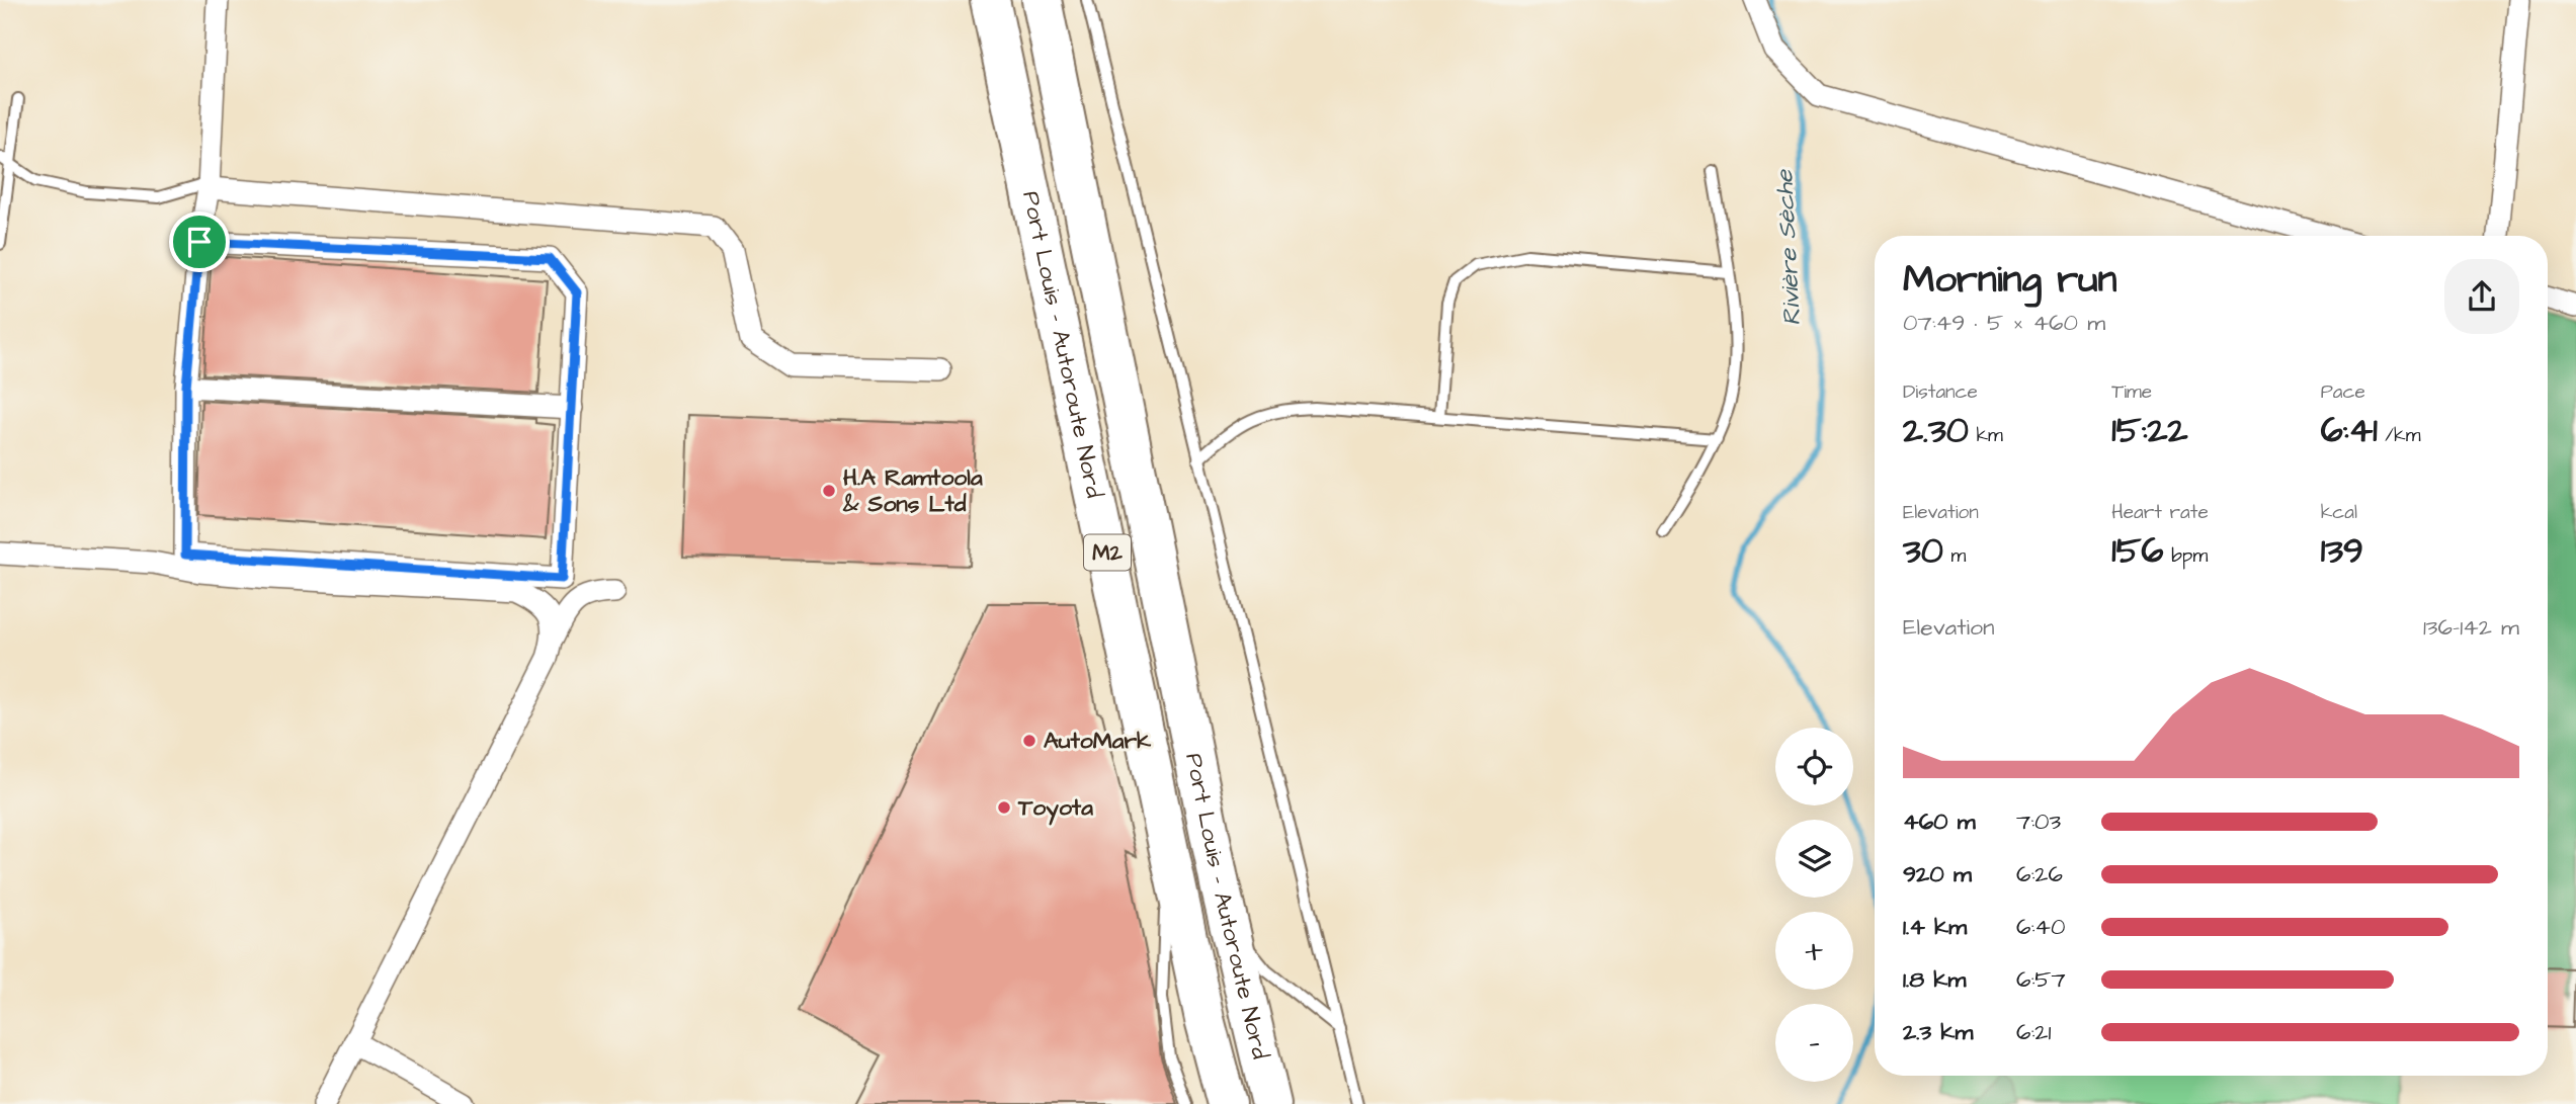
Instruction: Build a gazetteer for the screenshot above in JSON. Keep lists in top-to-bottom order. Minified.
{"streets":{"highway":["Port Louis – Autoroute Nord","M2"]},"water":["Rivière Sèche"],"places":["H.A Ramtoola & Sons Ltd","AutoMark","Toyota"],"page":{"heading":["Morning run","07:49 · 5 × 460 m"],"stats":[["Distance","2.30 km"],["Time","15:22"],["Pace","6:41 /km"],["Elevation","30 m"],["Heart rate","156 bpm"],["kcal","139"]],"chart":["Elevation","136–142 m"],"map_buttons":["+","−"],"list":[{"name":"460 m","note":"7:03"},{"name":"920 m","note":"6:26"},{"name":"1.4 km","note":"6:40"},{"name":"1.8 km","note":"6:57"},{"name":"2.3 km","note":"6:21"}]}}
